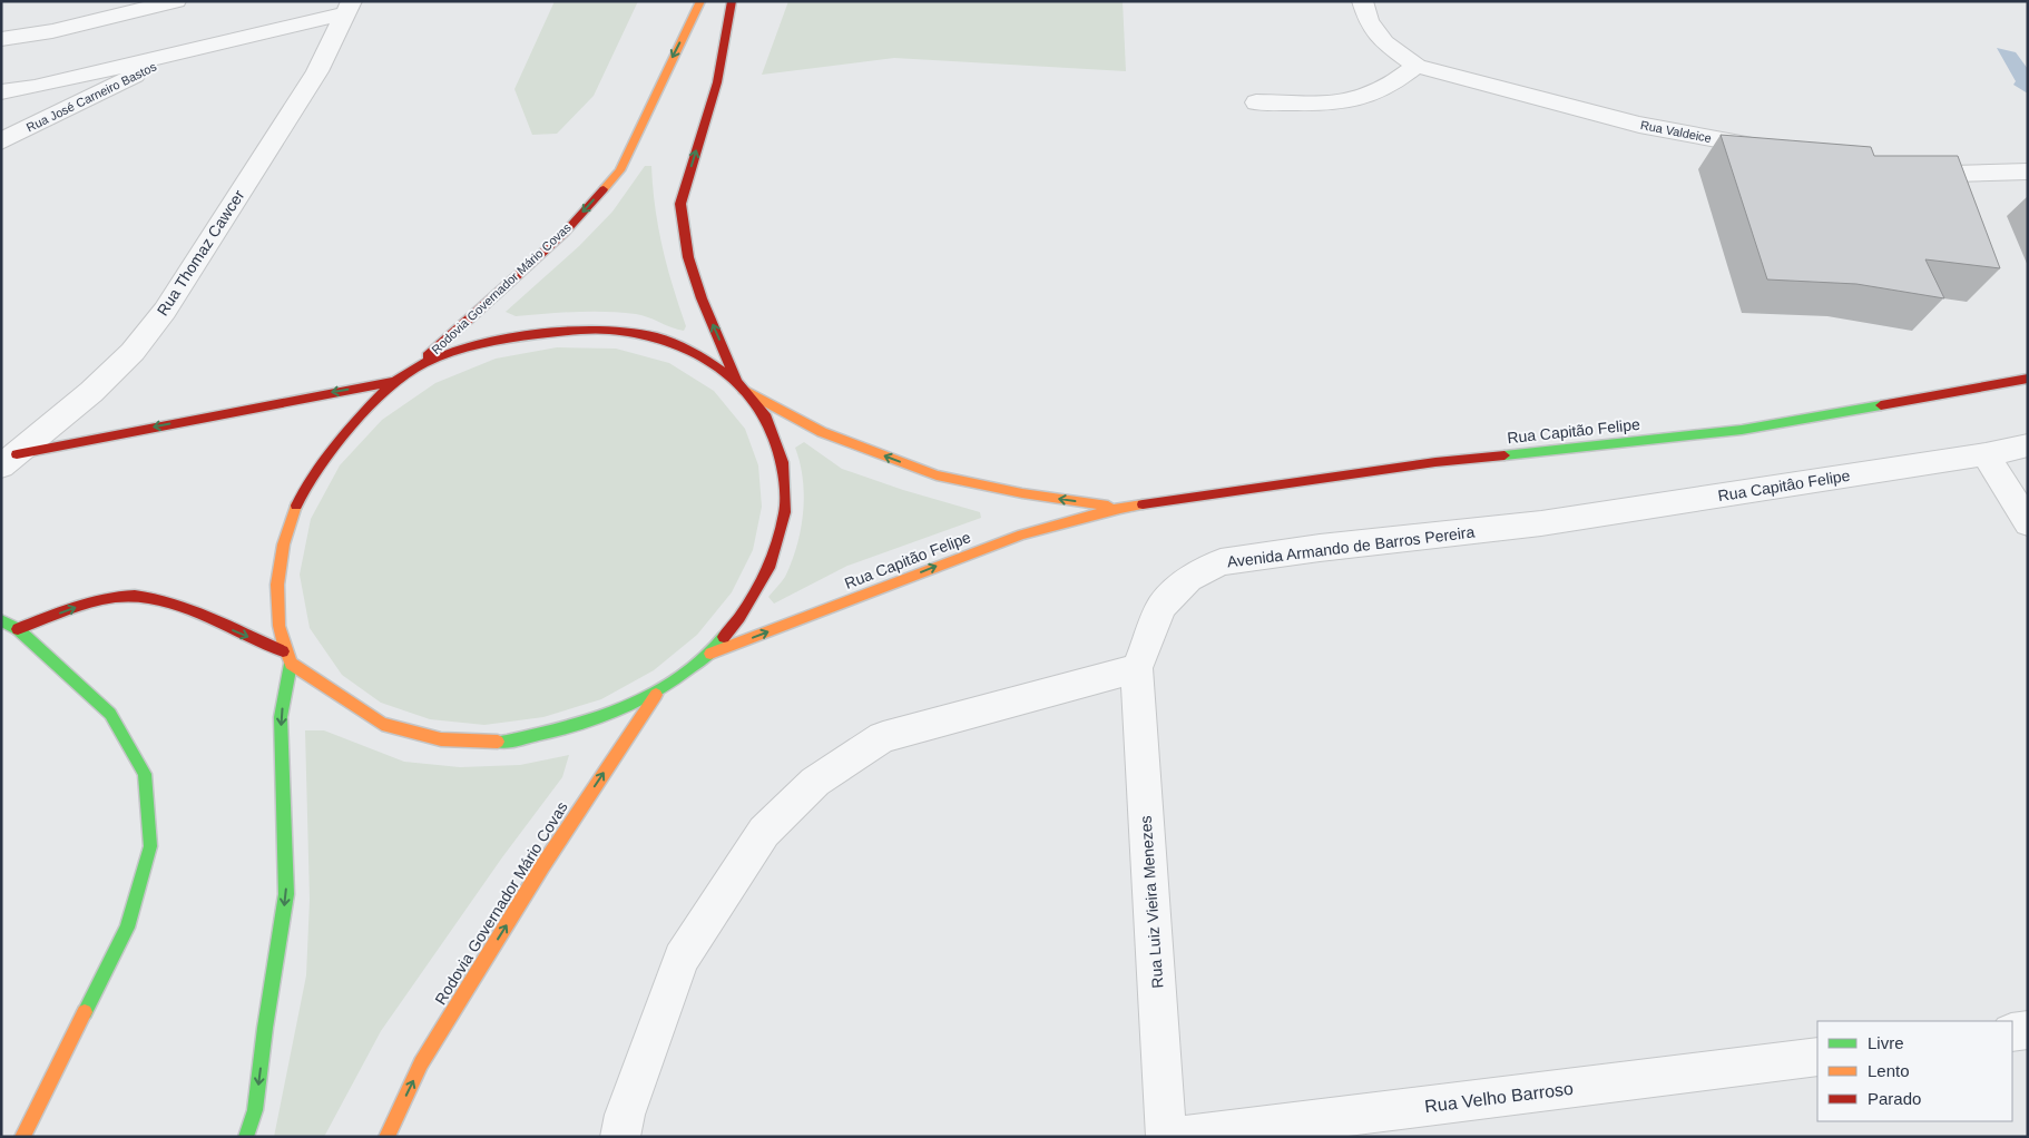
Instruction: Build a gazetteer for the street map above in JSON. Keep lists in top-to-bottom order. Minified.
{"streets":{"main road":["Rodovia Governador Mário Covas","Rua Capitão Felipe"],"street":["Rua José Carneiro Bastos","Rua Valdeice","Rua Thomaz Cawcer","Rua Capitâo Felipe","Avenida Armando de Barros Pereira","Rua Luiz Vieira Menezes","Rua Velho Barroso"]},"crossings":[["Rodovia Governador Mário Covas","Rua Capitão Felipe"],["Rua Capitâo Felipe","Avenida Armando de Barros Pereira"],["Avenida Armando de Barros Pereira","Rua Luiz Vieira Menezes"]],"legend":["Livre","Lento","Parado"]}
